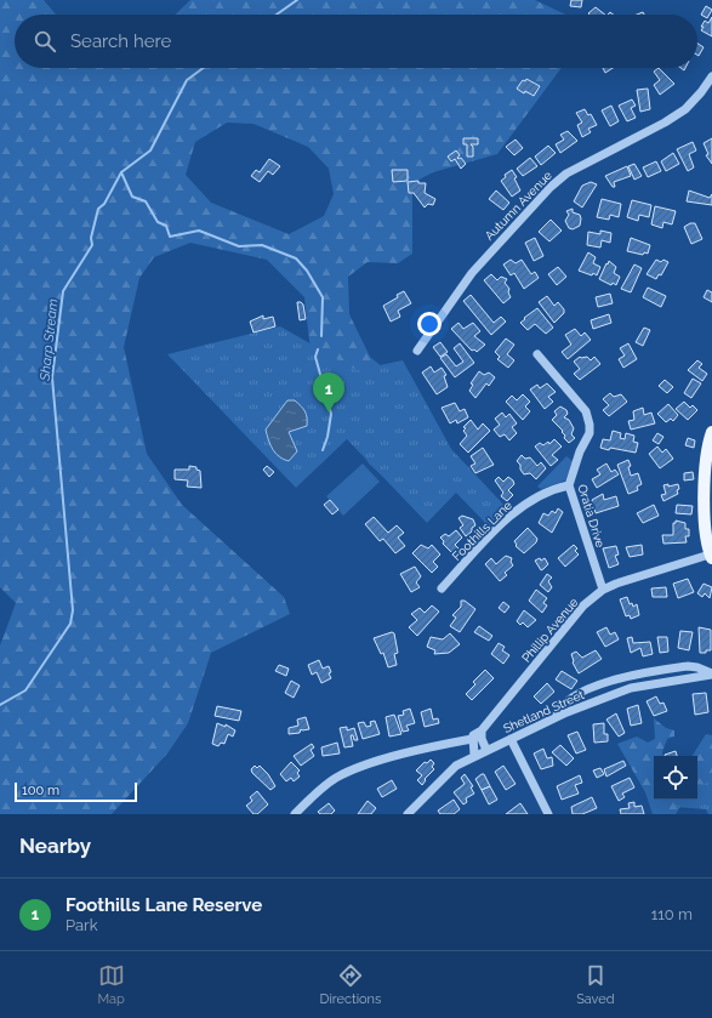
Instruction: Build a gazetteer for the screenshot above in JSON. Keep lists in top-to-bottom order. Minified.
{"streets":{"street":["Autumn Avenue","Oratia Drive","Foothills Lane","Phillip Avenue","Shetland Street"]},"crossings":[["Oratia Drive","Foothills Lane"],["Oratia Drive","Phillip Avenue"]],"water":["Sharp Stream"],"scale_bar":"100 m","page":{"search":"Search here","pins":"1","scale":"100 m","heading":"Nearby","list":[{"mark":"1","name":"Foothills Lane Reserve","note":"Park","value":"110 m"}],"nav":["Map","Directions","Saved"]}}
